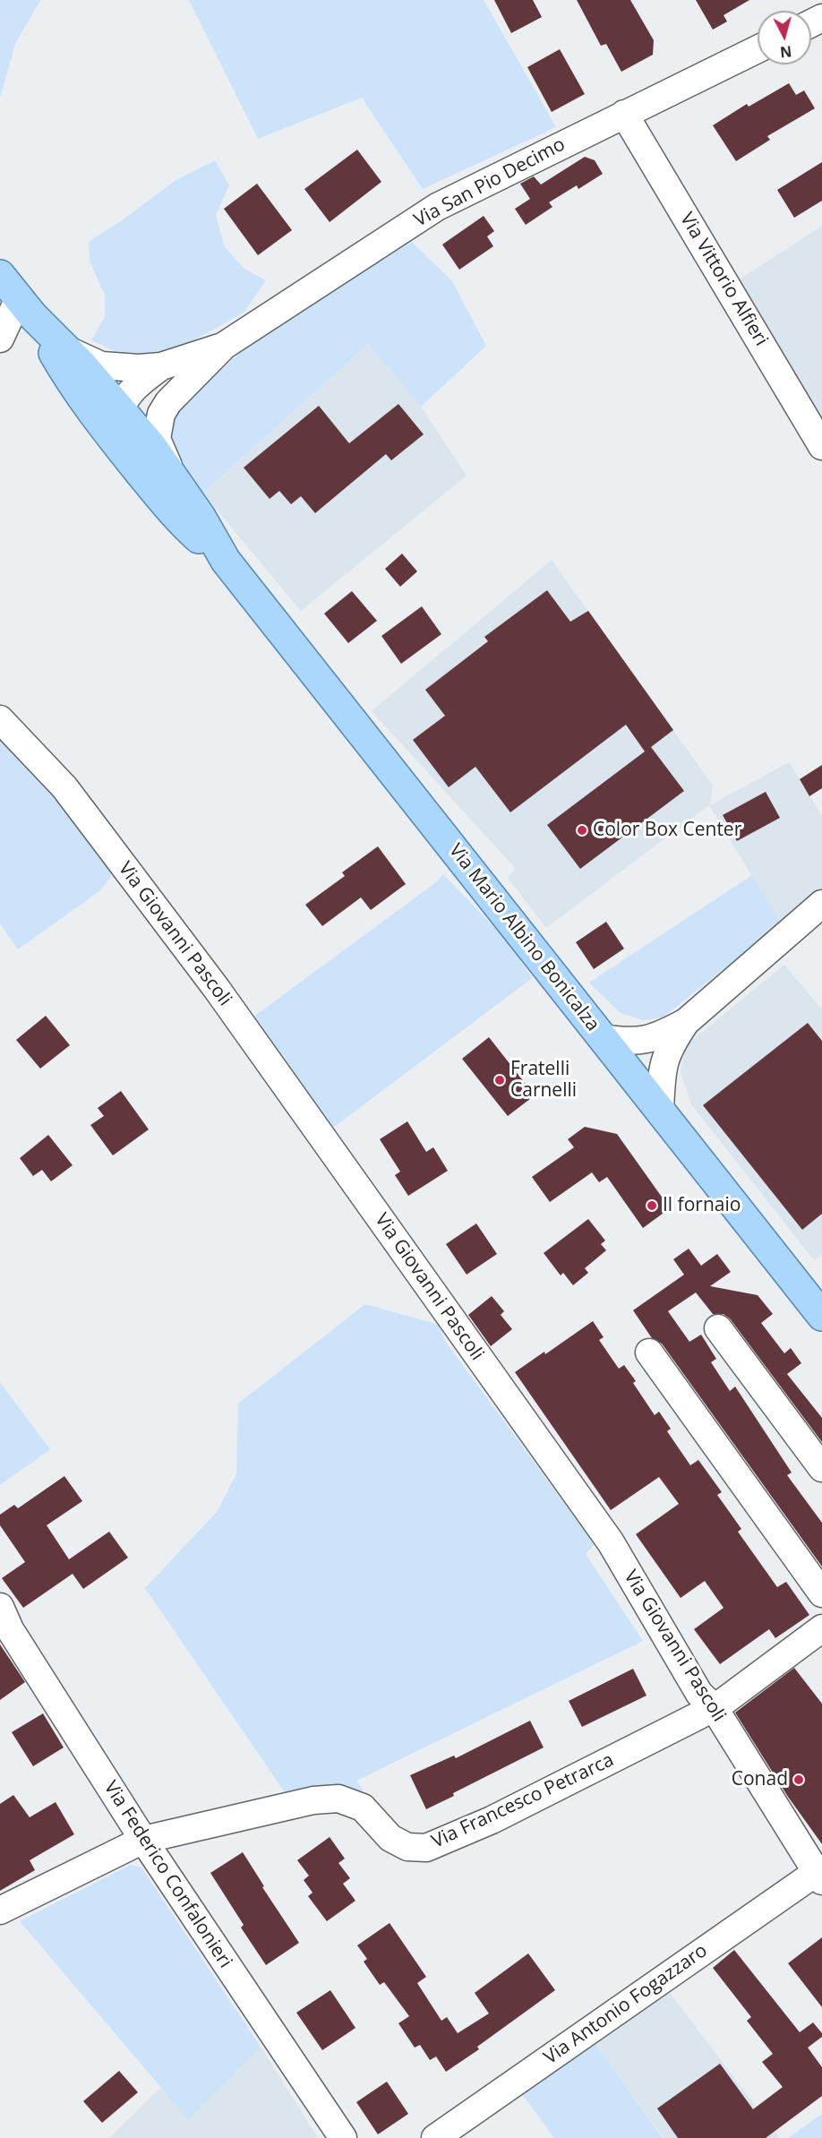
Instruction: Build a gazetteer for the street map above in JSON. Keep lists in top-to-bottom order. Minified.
{"streets":{"main road":["Via Mario Albino Bonicalza"],"street":["Via San Pio Decimo","Via Vittorio Alfieri","Via Giovanni Pascoli","Via Francesco Petrarca","Via Federico Confalonieri","Via Antonio Fogazzaro"]},"crossings":[["Via San Pio Decimo","Via Vittorio Alfieri"],["Via San Pio Decimo","Via Mario Albino Bonicalza"],["Via Giovanni Pascoli","Via Francesco Petrarca"],["Via Giovanni Pascoli","Via Antonio Fogazzaro"],["Via Francesco Petrarca","Via Federico Confalonieri"]],"places":["Color Box Center","Fratelli Carnelli","Il fornaio","Conad"],"north":"bottom"}
